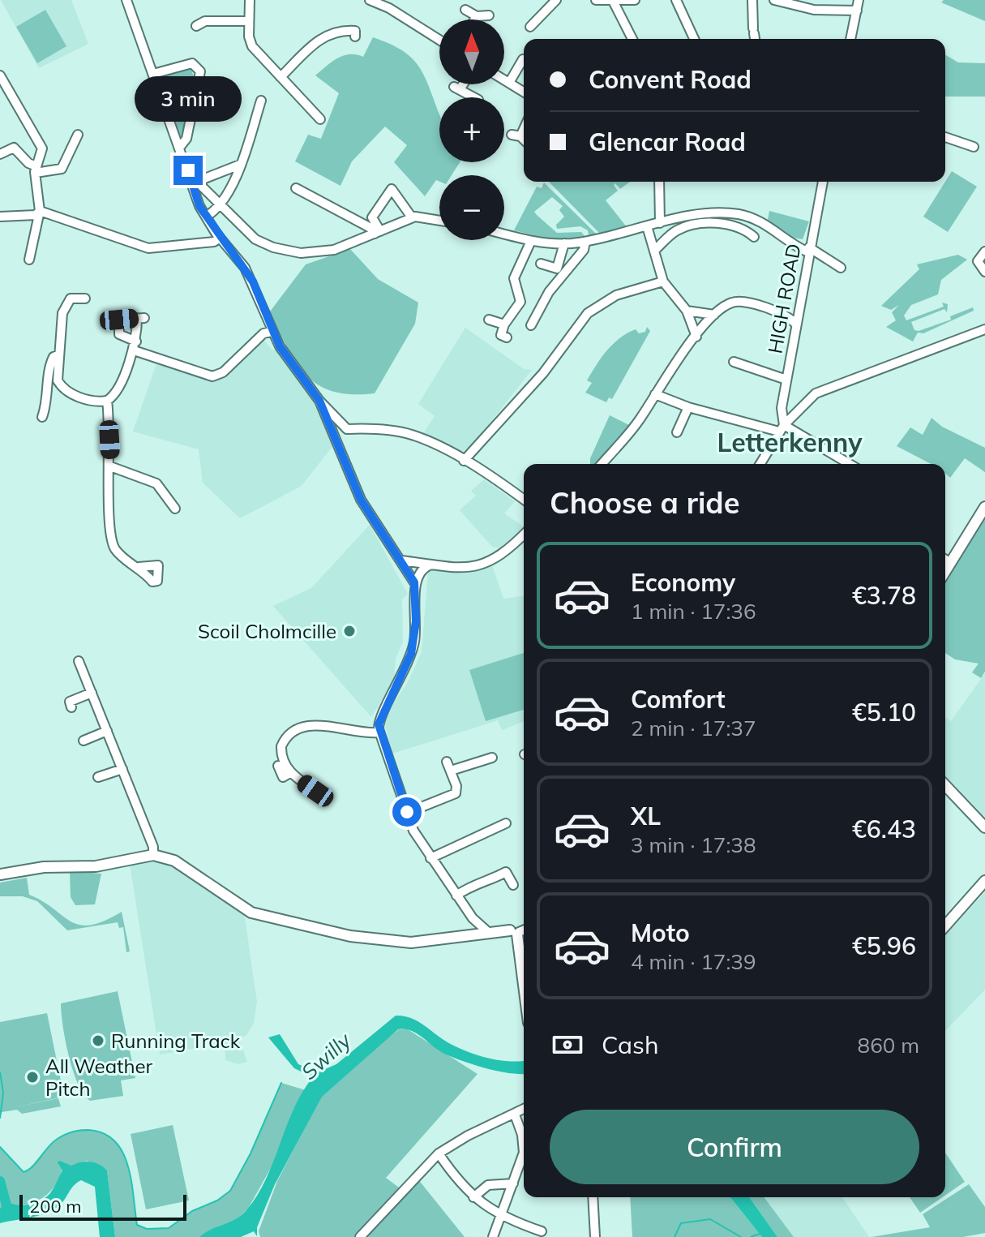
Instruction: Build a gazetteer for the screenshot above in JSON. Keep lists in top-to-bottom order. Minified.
{"streets":{"street":["HIGH ROAD"]},"districts":["Letterkenny"],"water":["Swilly"],"places":["Scoil Cholmcille","Running Track","All Weather Pitch"],"scale_bar":"200 m","north":"top","page":{"map_buttons":["+","−"],"banner":["Convent Road","Glencar Road"],"bubble":"3 min","heading":"Choose a ride","list":[{"name":"Economy","note":"1 min · 17:36","value":"€3.78"},{"name":"Comfort","note":"2 min · 17:37","value":"€5.10"},{"name":"XL","note":"3 min · 17:38","value":"€6.43"},{"name":"Moto","note":"4 min · 17:39","value":"€5.96"}],"pay":["Cash","860 m"],"buttons":"Confirm","scale":"200 m"}}
